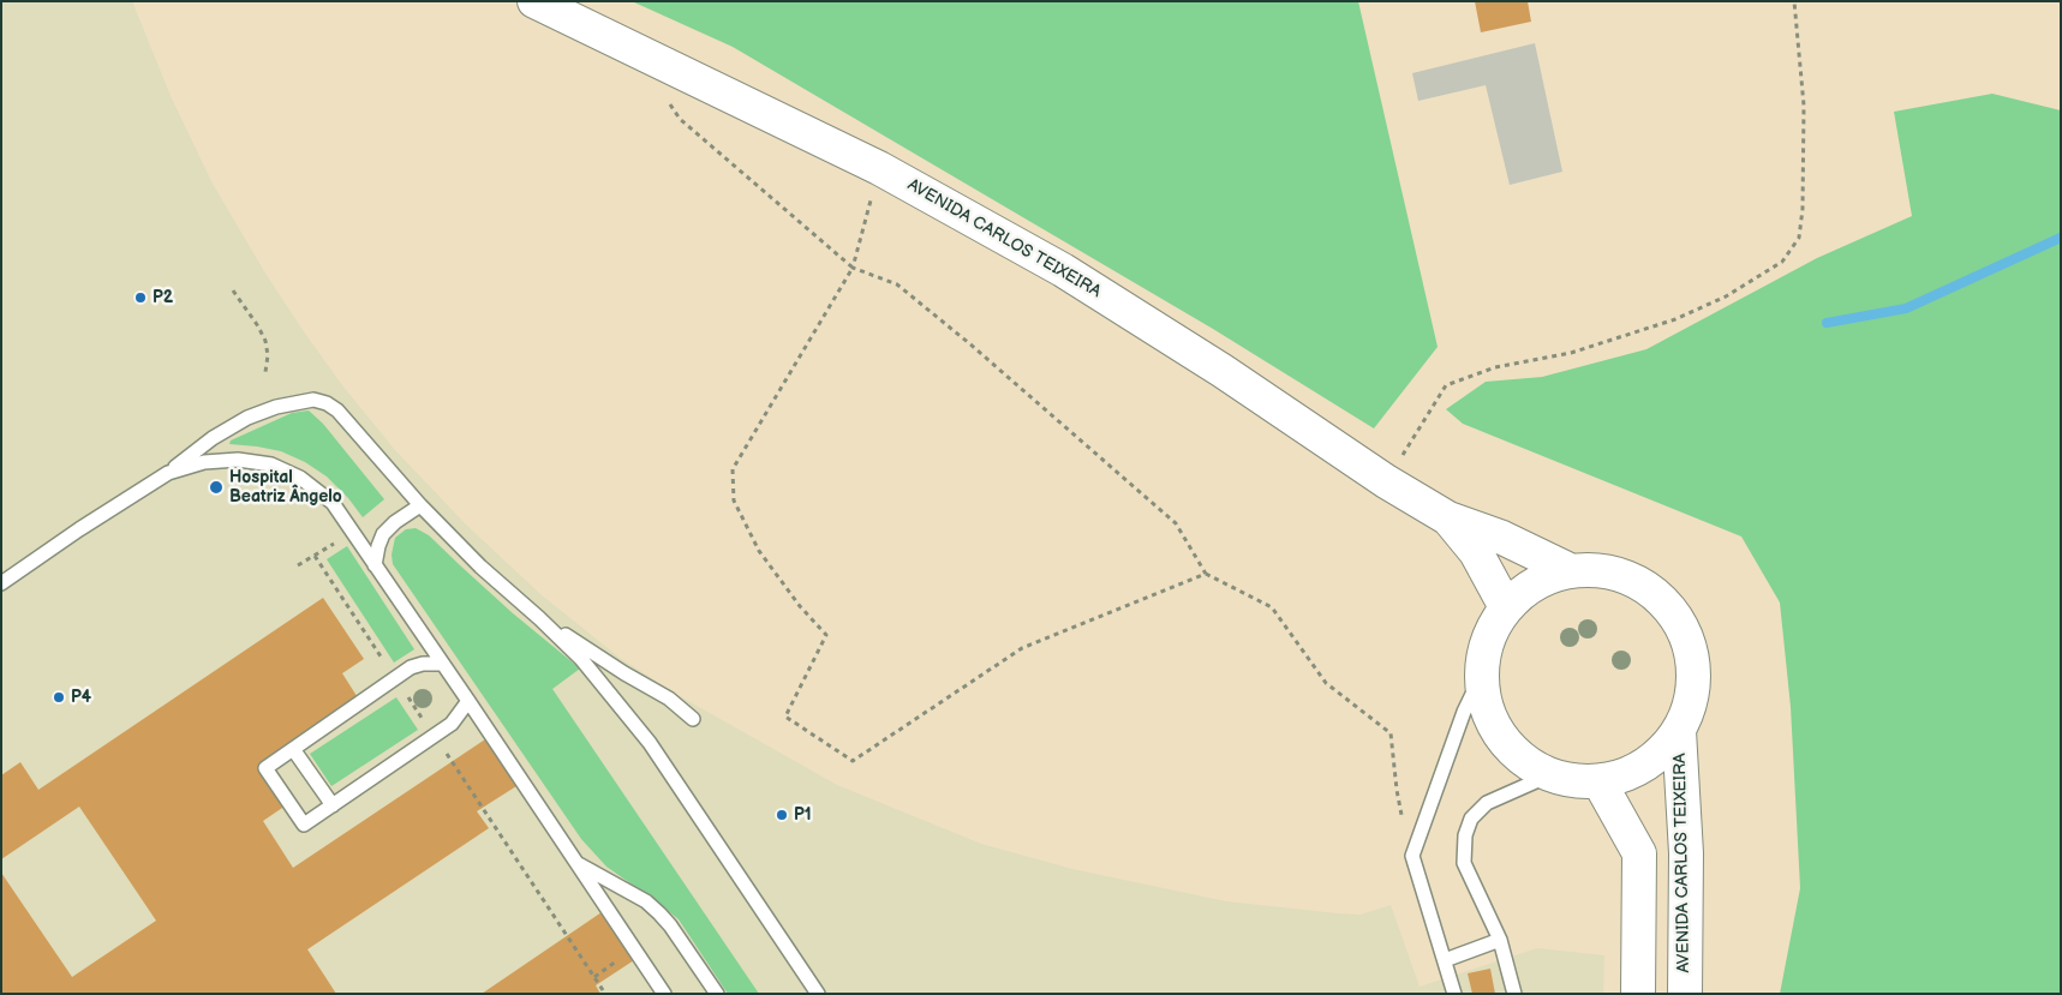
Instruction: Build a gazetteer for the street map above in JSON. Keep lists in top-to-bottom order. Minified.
{"streets":{"main road":["AVENIDA CARLOS TEIXEIRA"]},"places":["P2","Hospital Beatriz Ângelo","P4","P1"]}
